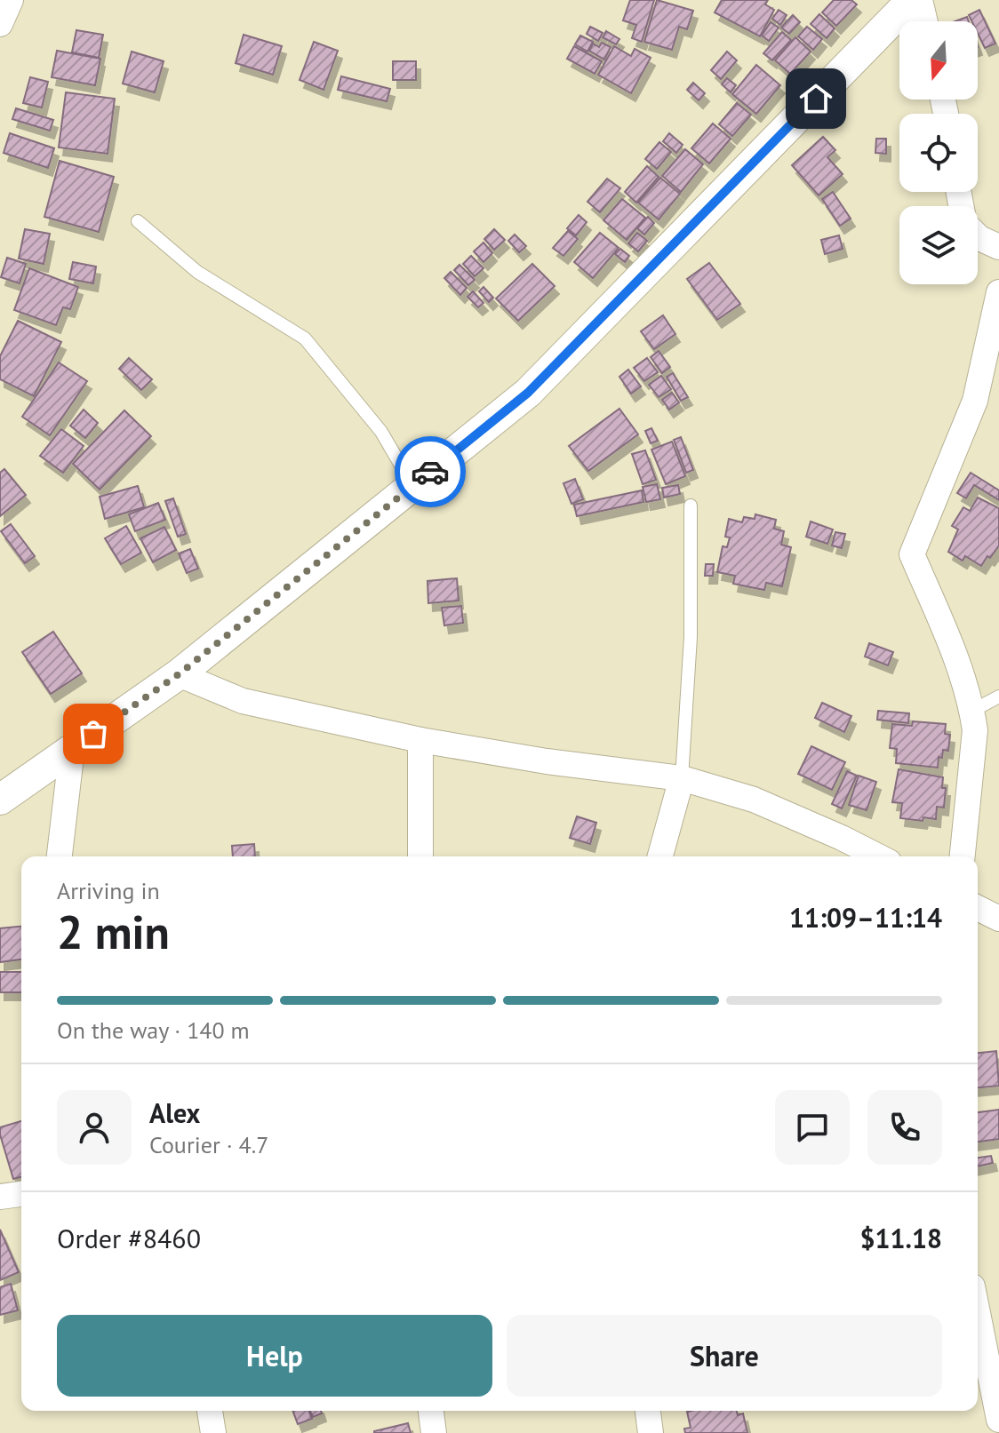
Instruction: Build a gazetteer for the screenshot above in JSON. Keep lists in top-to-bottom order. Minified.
{"north":"bottom","page":{"heading":["2 min","Arriving in","11:09–11:14"],"panel":["Alex","Courier · 4.7","Order #8460","$11.18"],"bar":"On the way · 140 m","buttons":["Help","Share"]}}
